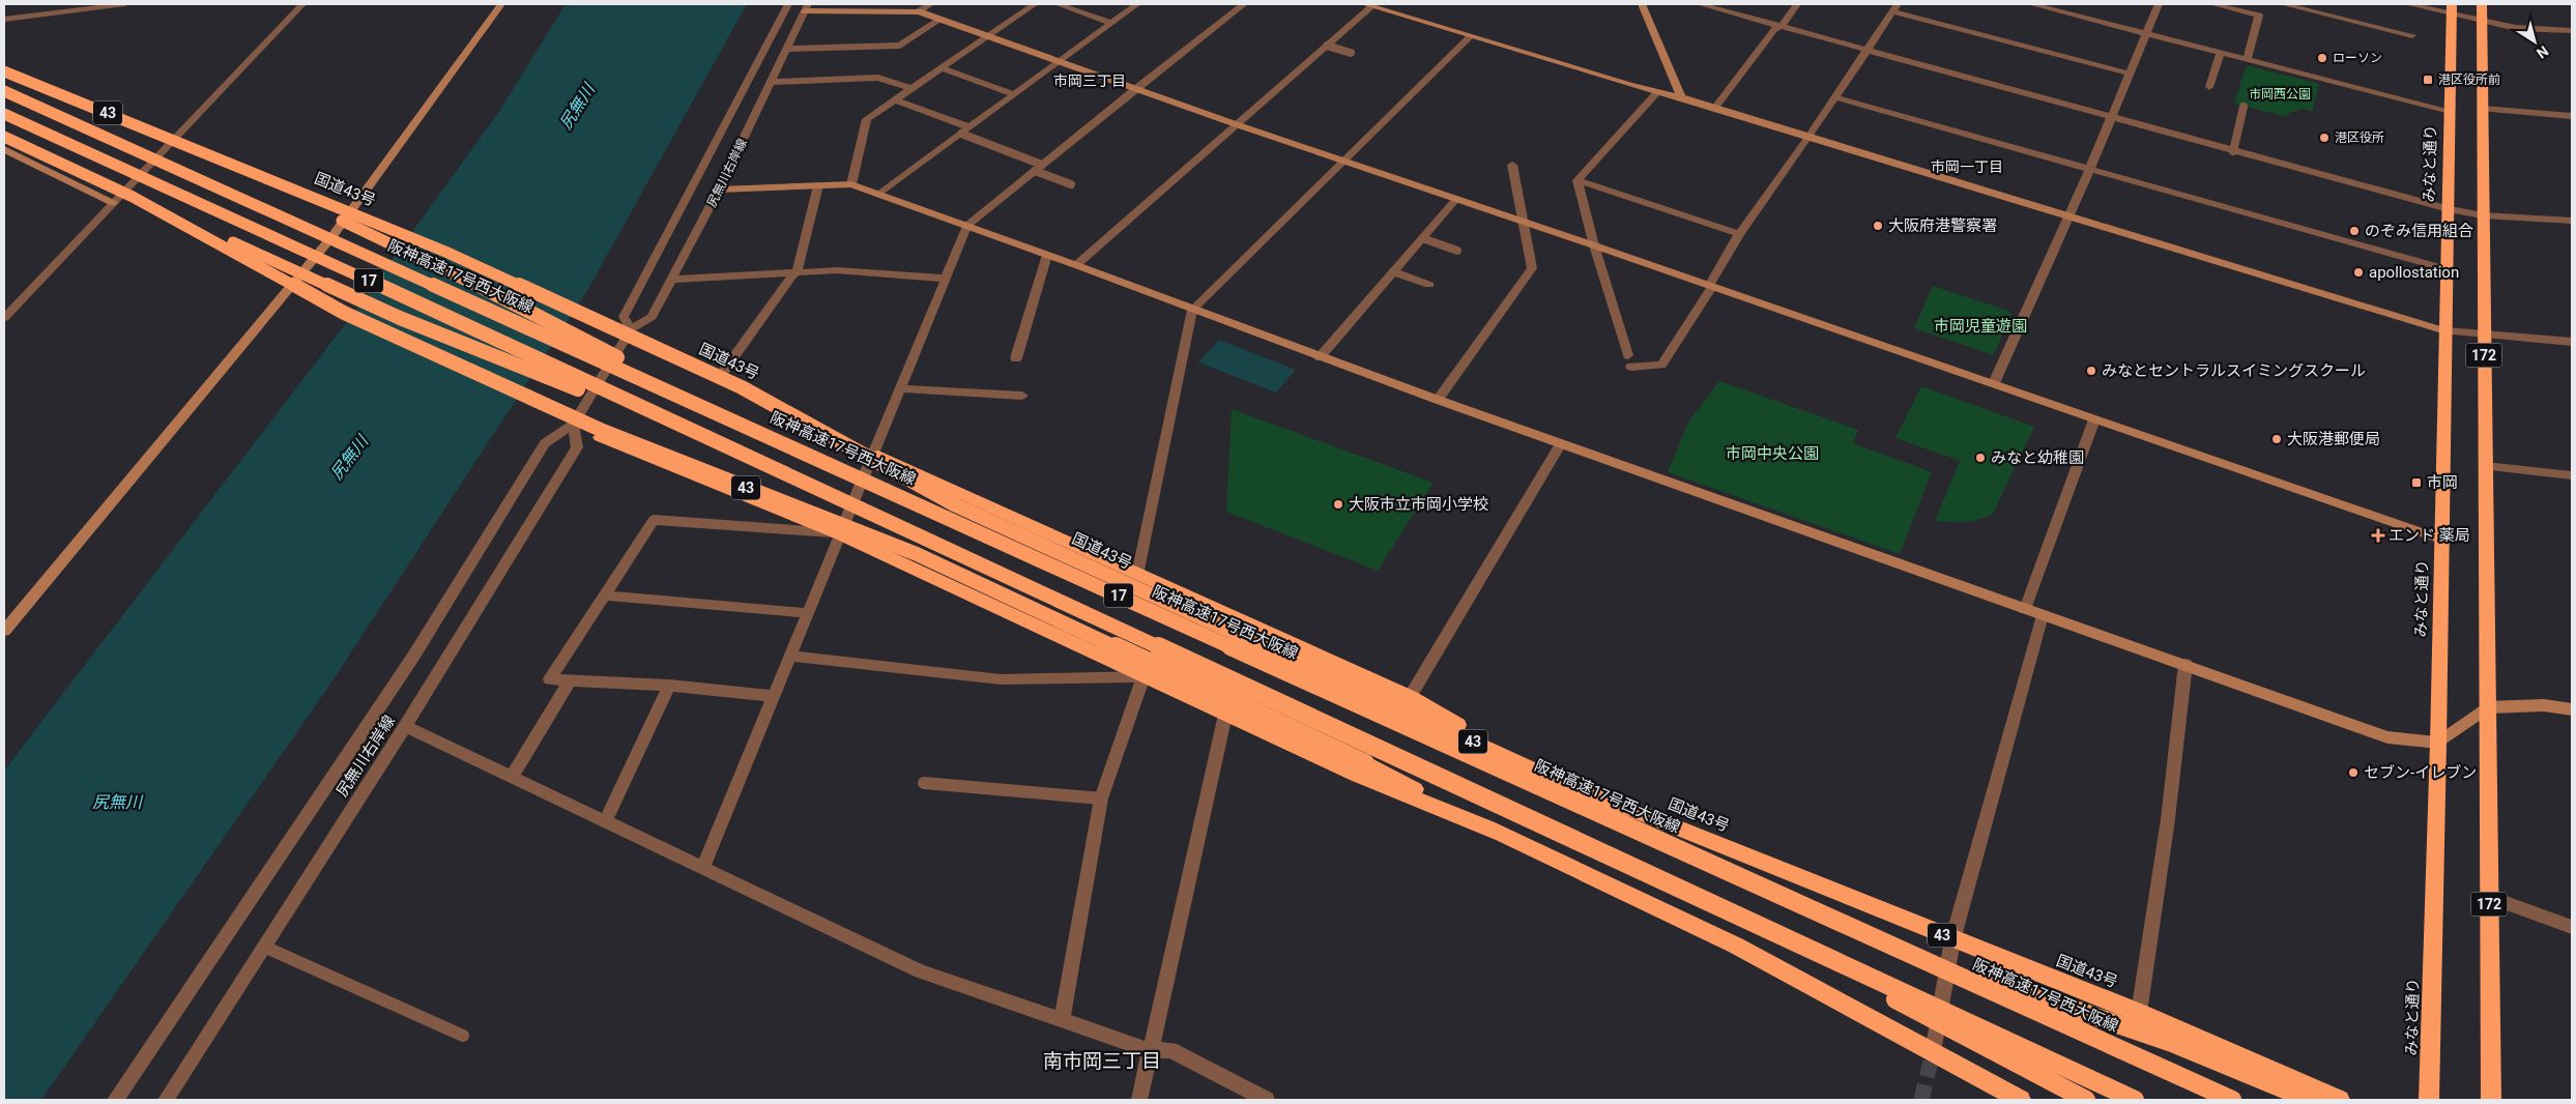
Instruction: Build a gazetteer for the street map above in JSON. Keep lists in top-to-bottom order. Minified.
{"streets":{"highway":["43","みなと通り","国道43号","阪神高速17号西大阪線","17","172"],"street":["尻無川右岸線"]},"crossings":[["43","尻無川右岸線"],["43","国道43号"]],"districts":["市岡三丁目","市岡一丁目","南市岡三丁目"],"water":["尻無川"],"parks":["市岡西公園","市岡児童遊園","市岡中央公園"],"places":{"other":["ローソン","港区役所","大阪府港警察署","のぞみ信用組合","apollostation","みなとセントラルスイミングスクール","大阪港郵便局","みなと幼稚園","大阪市立市岡小学校","セブン-イレブン"],"transit":["港区役所前","市岡"],"health":["エンド 薬局"]},"north":"bottom right"}
